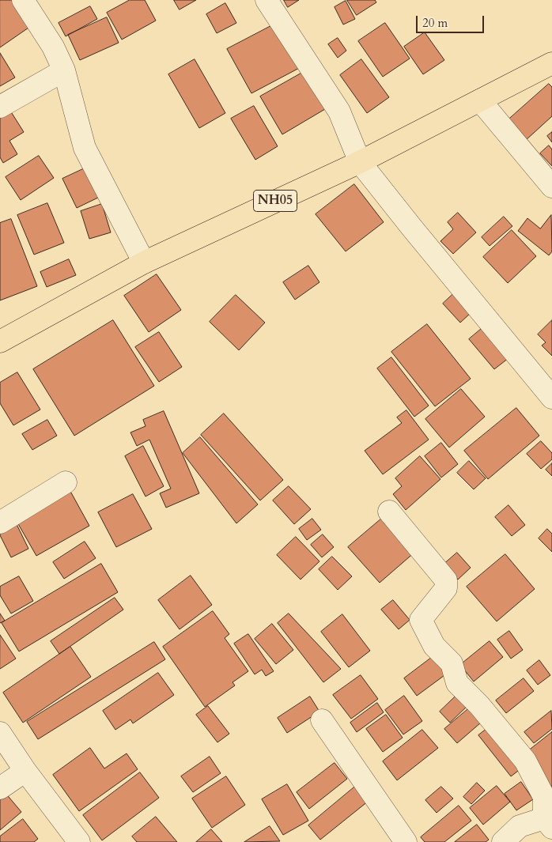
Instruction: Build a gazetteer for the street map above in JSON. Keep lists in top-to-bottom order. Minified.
{"streets":{"main road":["NH05"]},"scale_bar":"20 m"}
